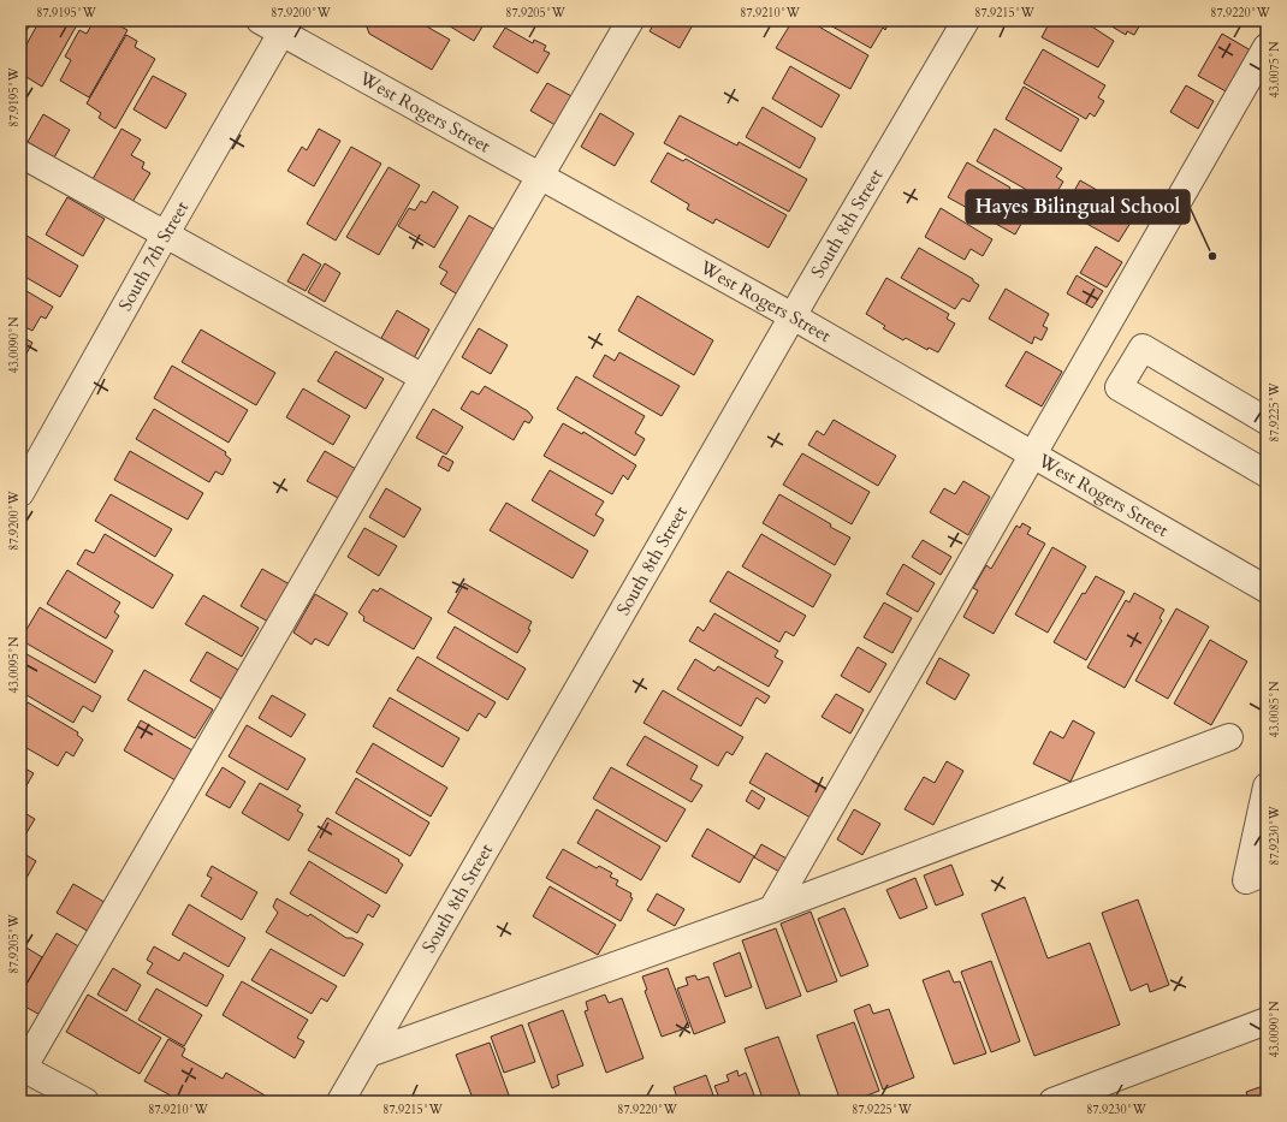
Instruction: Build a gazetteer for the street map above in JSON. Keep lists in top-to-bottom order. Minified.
{"streets":{"street":["West Rogers Street","South 8th Street","South 7th Street"]},"crossings":[["West Rogers Street","South 8th Street"],["West Rogers Street","South 7th Street"]],"places":["Hayes Bilingual School"],"coordinates":["87.9195°W","87.9200°W","87.9205°W","87.9210°W","87.9215°W","87.9220°W","43.0075°N","43.0090°N","87.9225°W","43.0095°N","43.0085°N","87.9230°W"]}
